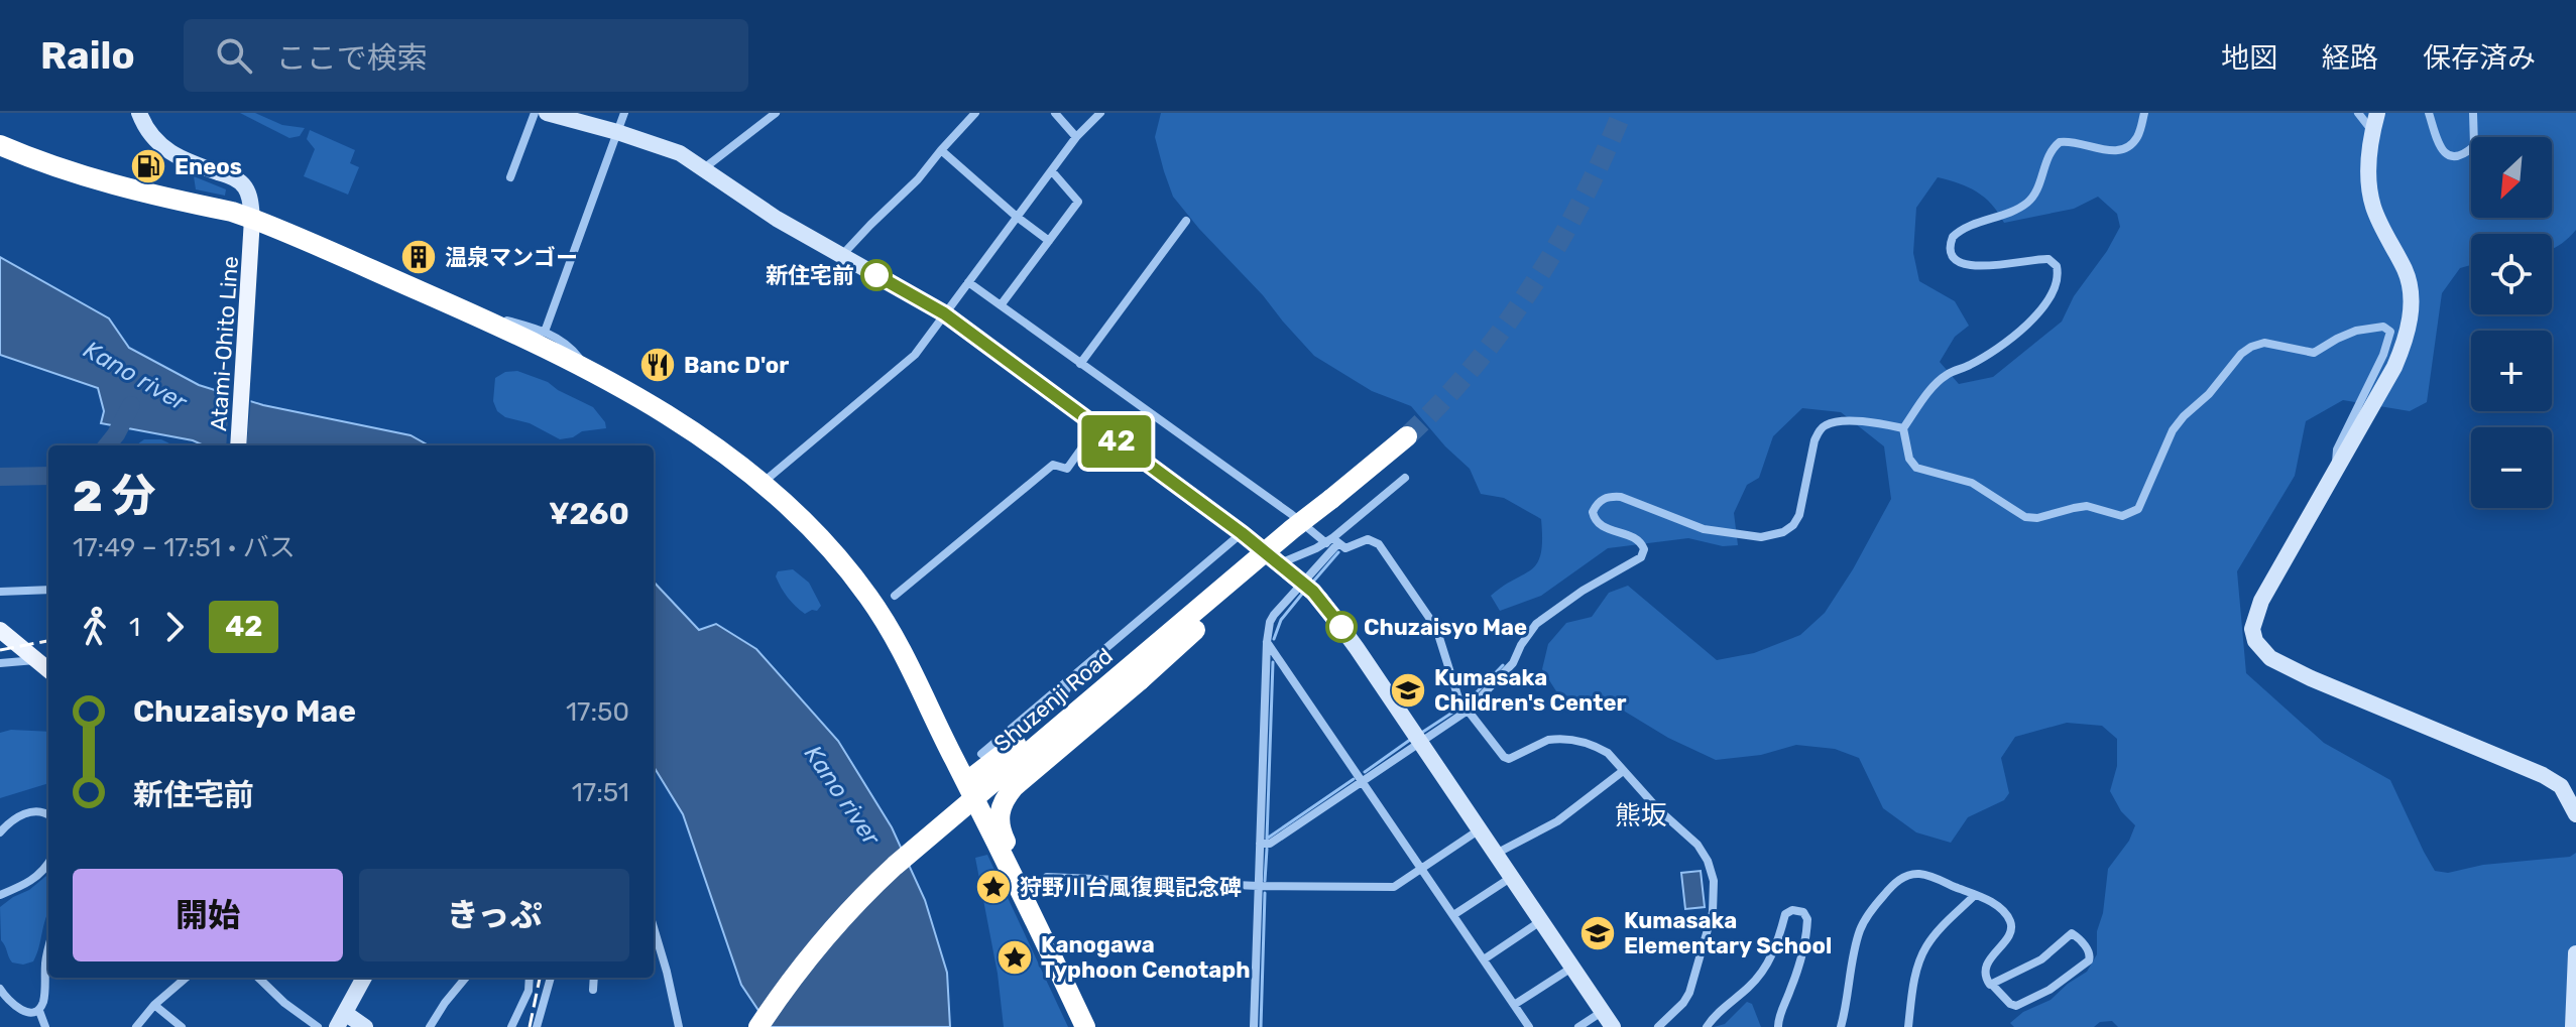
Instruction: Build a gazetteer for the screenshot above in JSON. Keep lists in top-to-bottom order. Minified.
{"streets":{"highway":["Shuzenji Road"],"main road":["Atami-Ohito Line"]},"districts":["熊坂"],"water":["Kano river"],"places":{"fuel station":["Eneos"],"building":["温泉マンゴー"],"other":["新住宅前","Chuzaisyo Mae"],"restaurant":["Banc D'or"],"school or university":["Kumasaka Children's Center","Kumasaka Elementary School"],"place":["狩野川台風復興記念碑","Kanogawa Typhoon Cenotaph"]},"lines":["bus line 42"],"north":"bottom left","page":{"header":"Railo","search":"ここで検索","nav":["地図","経路","保存済み"],"on_map":"42","map_buttons":["+","−"],"heading":["2 分","17:49 – 17:51 · バス","¥260"],"legs":["1","42"],"list":[{"name":"Chuzaisyo Mae","value":"17:50"},{"name":"新住宅前","value":"17:51"}],"buttons":["開始","きっぷ"]}}
